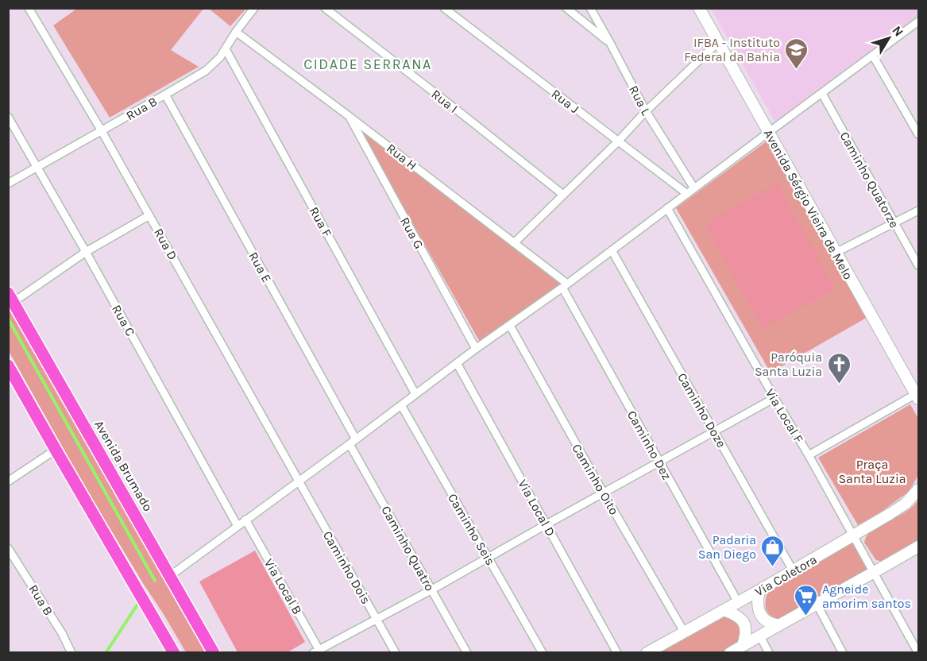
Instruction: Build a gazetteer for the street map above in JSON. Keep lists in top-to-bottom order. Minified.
{"streets":{"main road":["Avenida Brumado"],"street":["Rua L","Rua I","Rua J","Rua B","Rua H","Caminho Quatorze","Avenida Sérgio Vieira de Melo","Rua F","Rua G","Rua D","Rua E","Rua C","Caminho Doze","Via Local F","Caminho Dez","Caminho Oito","Via Local D","Caminho Seis","Caminho Quatro","Caminho Dois","Via Coletora","Via Local B"]},"crossings":[["Rua B","Rua H"],["Rua B","Rua F"],["Rua B","Rua D"],["Rua B","Rua E"],["Rua B","Rua C"],["Rua H","Rua G"],["Rua H","Caminho Dez"],["Rua D","Caminho Dois"],["Rua E","Caminho Quatro"],["Caminho Doze","Via Coletora"],["Via Local F","Via Coletora"],["Caminho Dez","Via Coletora"],["Caminho Oito","Via Coletora"]],"districts":["CIDADE SERRANA"],"parks":["Praça Santa Luzia"],"places":{"school or university":["IFBA - Instituto Federal da Bahia"],"church":["Paróquia Santa Luzia"],"shop":["Padaria San Diego"],"supermarket":["Agneide amorim santos"]},"north":"top right"}
